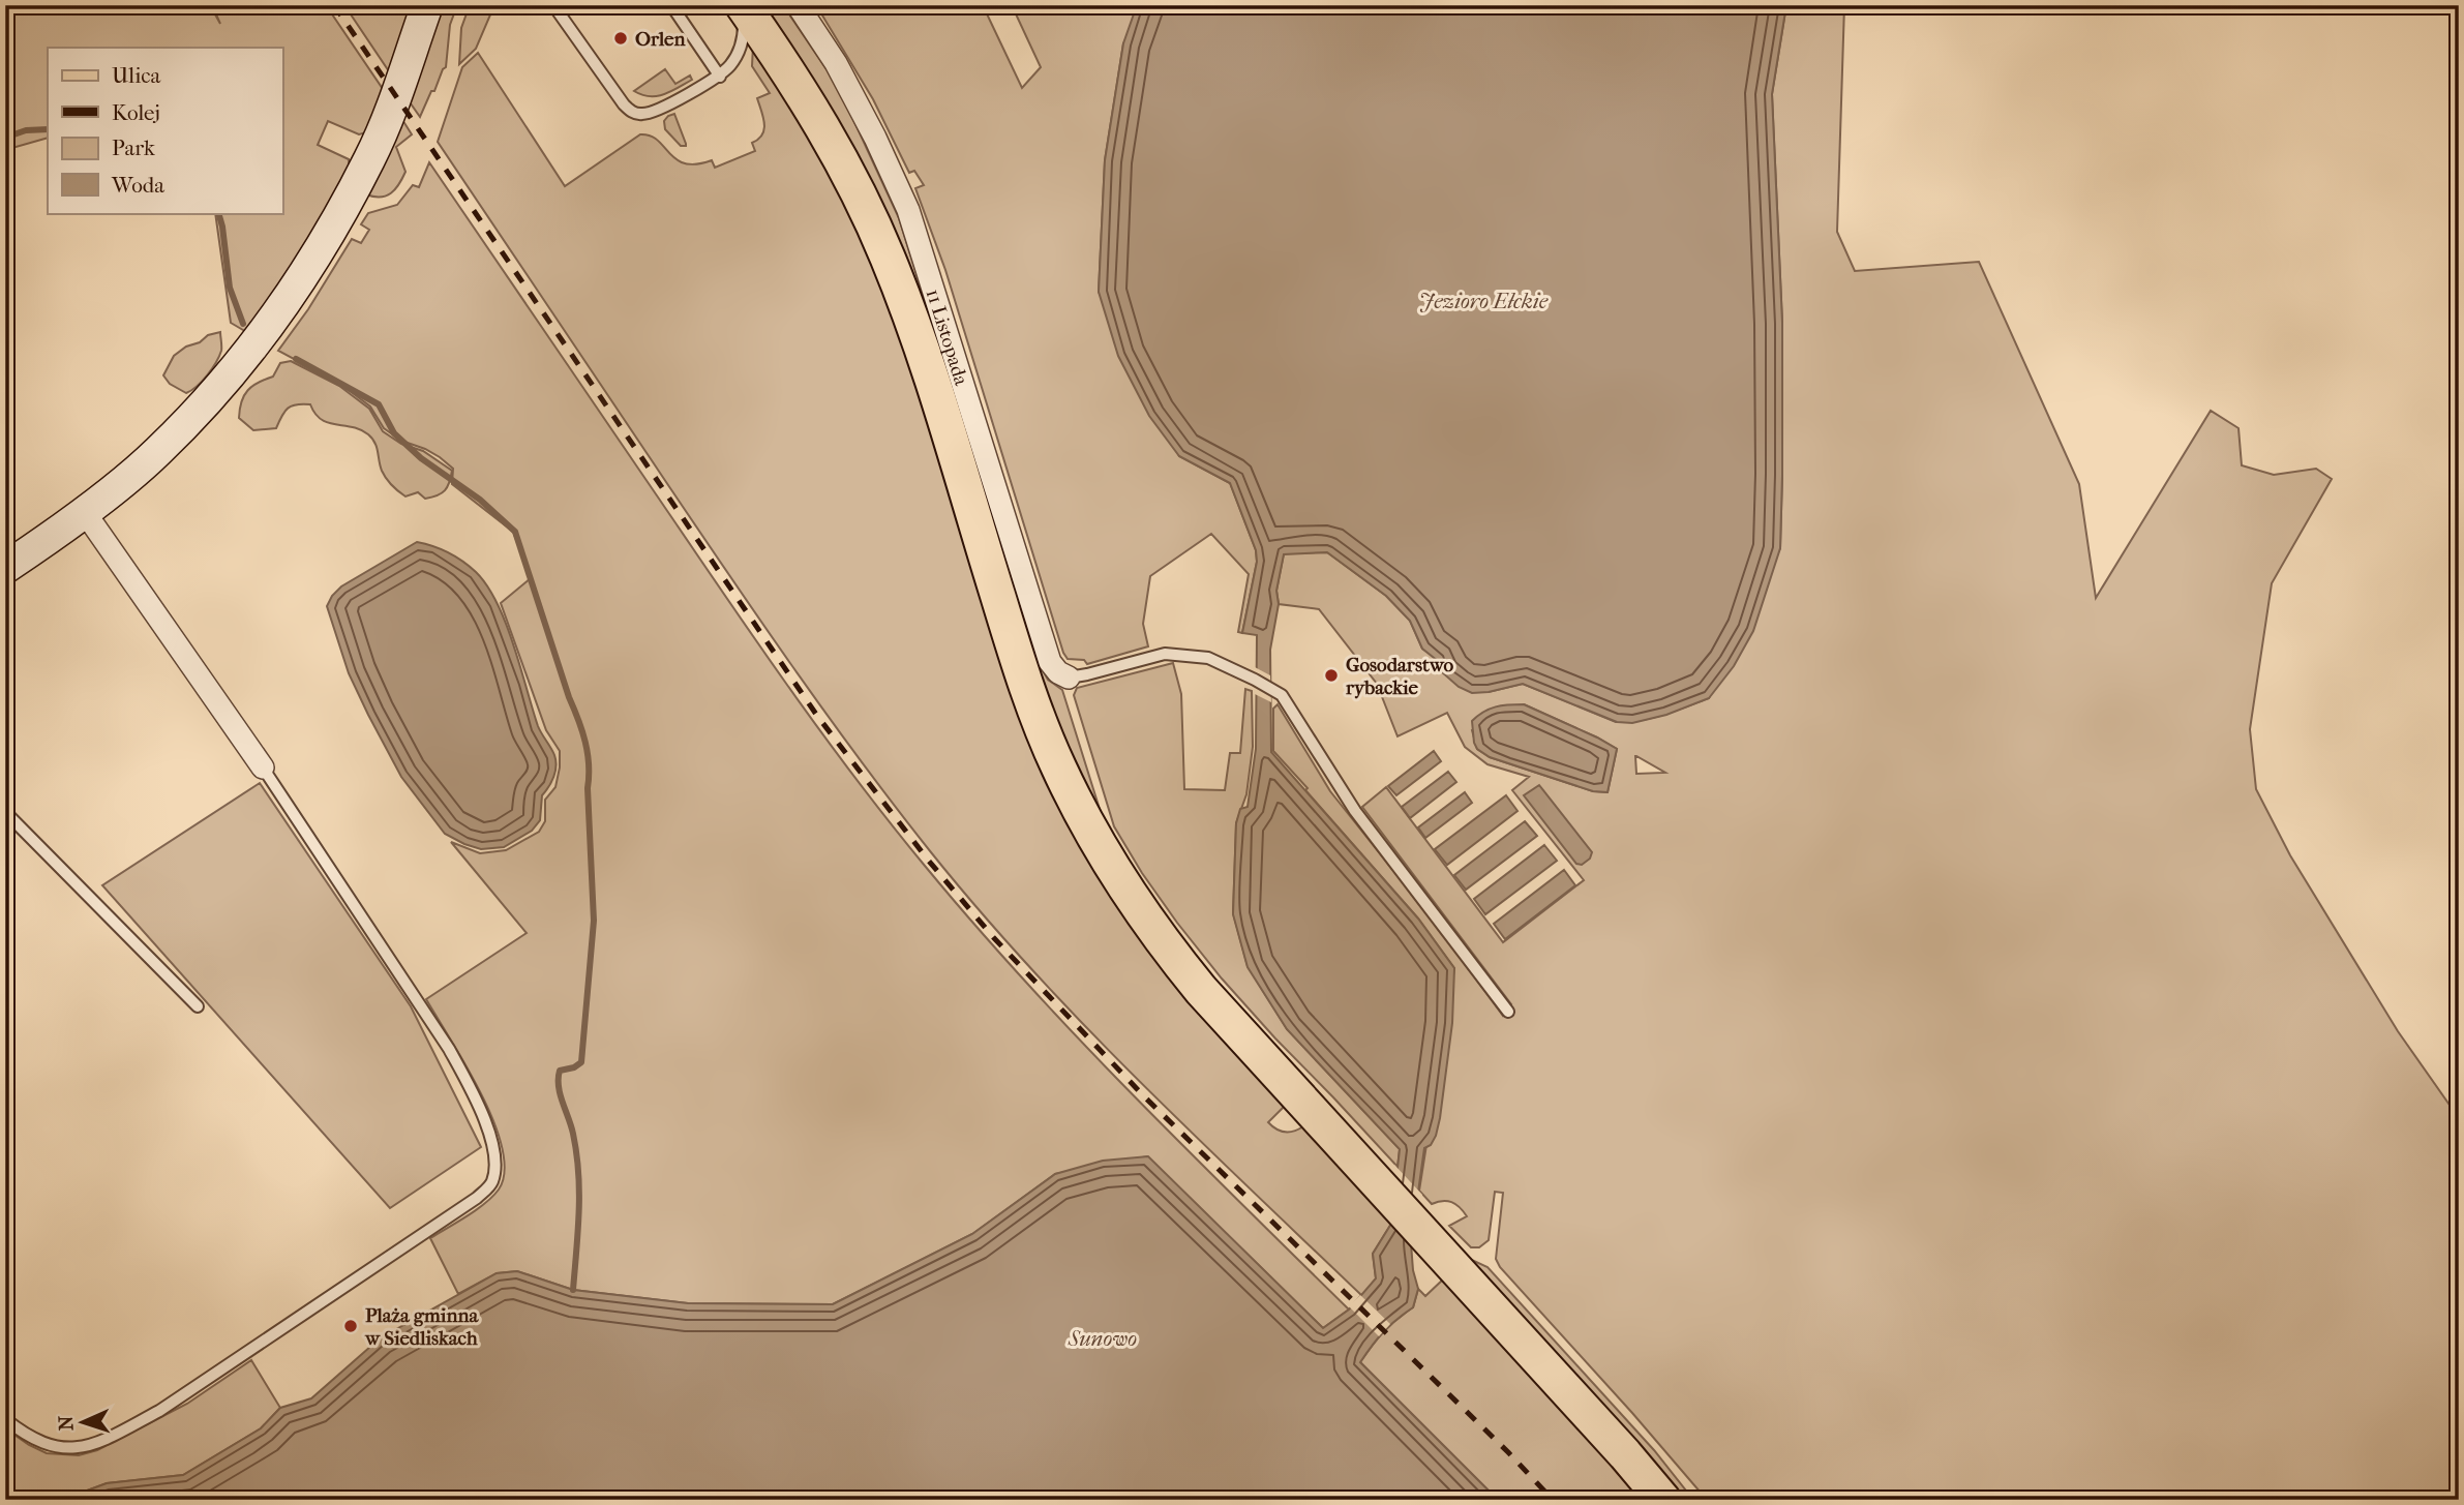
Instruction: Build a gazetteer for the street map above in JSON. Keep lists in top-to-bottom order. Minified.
{"streets":{"street":["11 Listopada"]},"water":["Jezioro Ełckie","Sunowo"],"places":["Orlen","Gosodarstwo rybackie","Plaża gminna w Siedliskach"],"legend":["Ulica","Kolej","Park","Woda"],"north":"left"}
